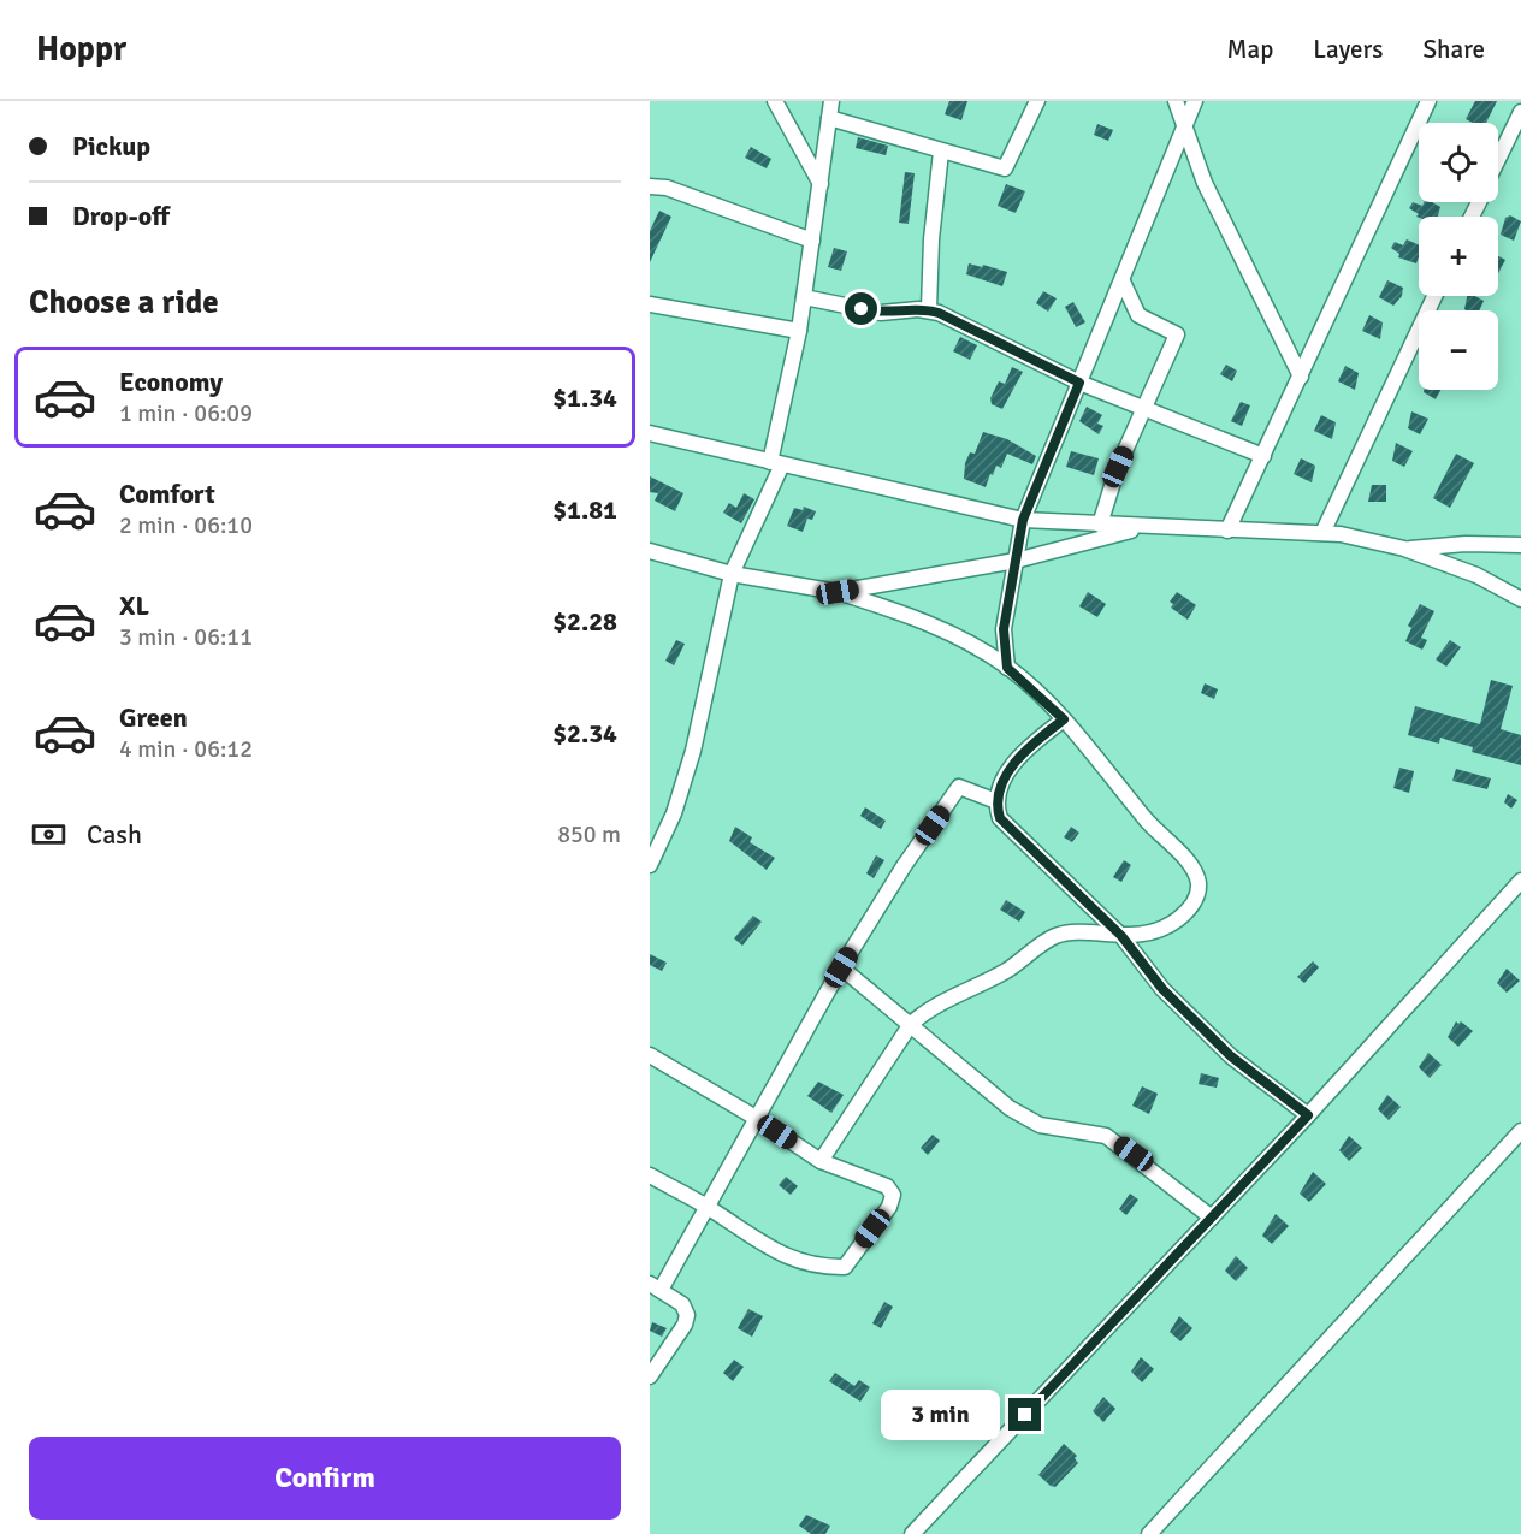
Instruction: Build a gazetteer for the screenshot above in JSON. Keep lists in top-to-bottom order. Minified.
{"page":{"header":"Hoppr","nav":["Map","Layers","Share"],"banner":["Pickup","Drop-off"],"map_buttons":["+","−"],"heading":"Choose a ride","list":[{"name":"Economy","note":"1 min · 06:09","value":"$1.34"},{"name":"Comfort","note":"2 min · 06:10","value":"$1.81"},{"name":"XL","note":"3 min · 06:11","value":"$2.28"},{"name":"Green","note":"4 min · 06:12","value":"$2.34"}],"pay":["Cash","850 m"],"bubble":"3 min","buttons":"Confirm"}}
